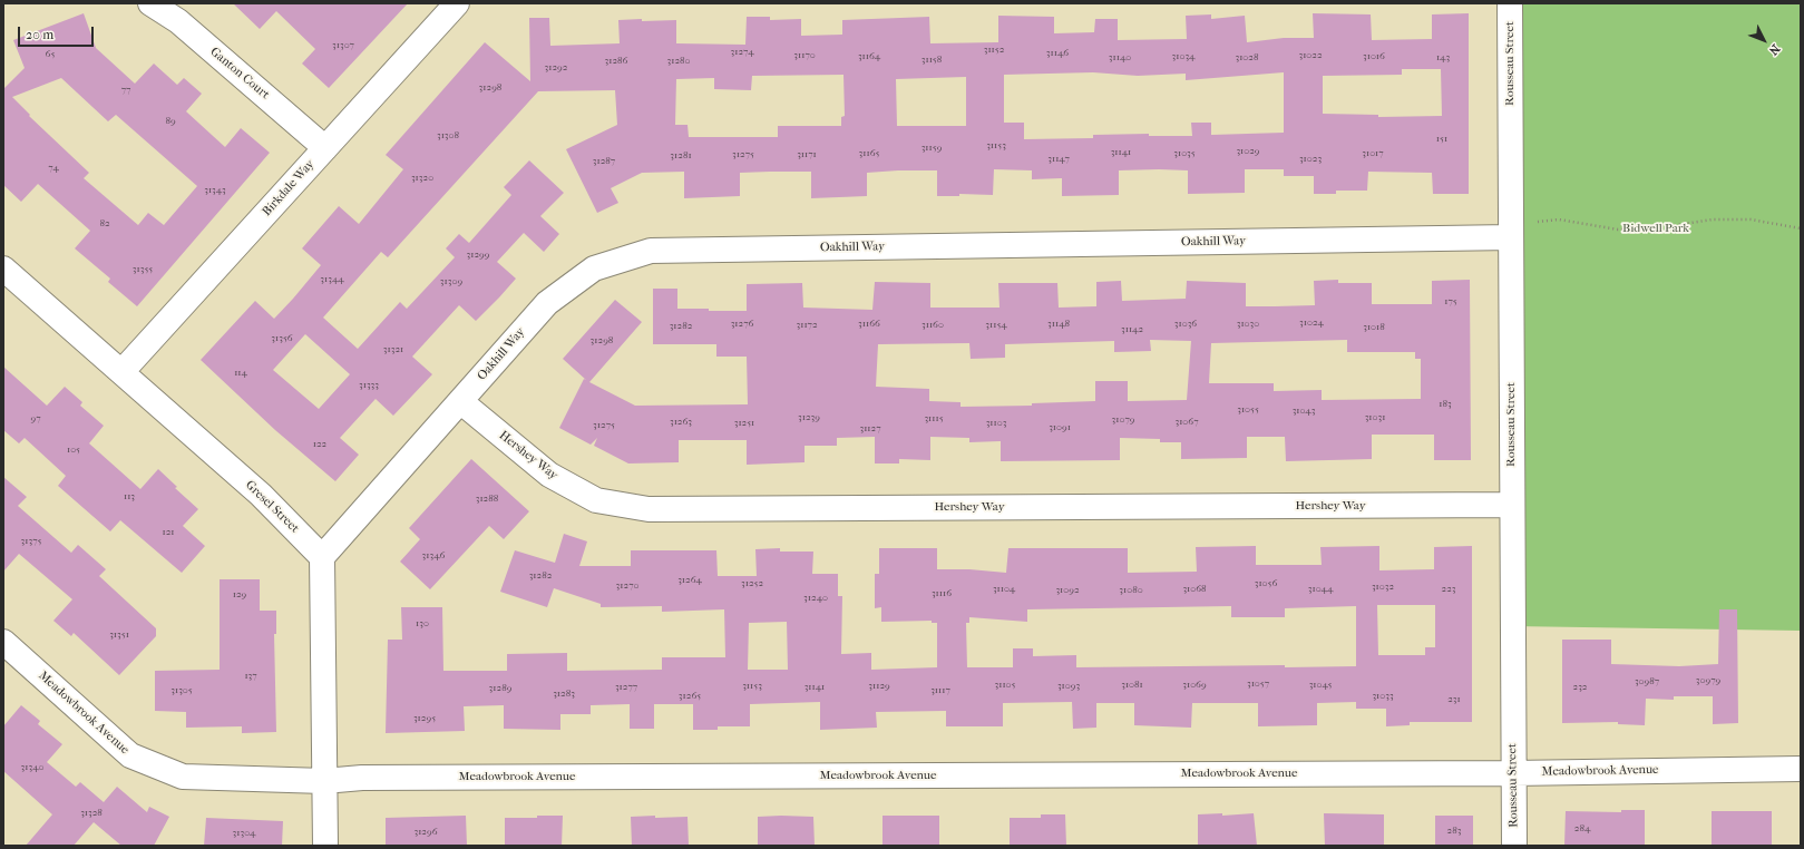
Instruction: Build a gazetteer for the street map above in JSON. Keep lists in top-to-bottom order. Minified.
{"streets":{"street":["Rousseau Street","Ganton Court","Birkdale Way","Oakhill Way","Hershey Way","Gresel Street","Meadowbrook Avenue"]},"crossings":[["Rousseau Street","Oakhill Way"],["Rousseau Street","Hershey Way"],["Rousseau Street","Meadowbrook Avenue"],["Ganton Court","Birkdale Way"],["Birkdale Way","Gresel Street"],["Oakhill Way","Hershey Way"],["Oakhill Way","Gresel Street"]],"parks":["Bidwell Park"],"house_numbers":["31307","31152","31274","31146","65","31170","31022","31164","31034","31016","31140","31028","143","31158","31286","31280","31292","31298","77","89","31308","151","31153","31159","31029","31141","31165","31035","31017","31275","31171","31281","31147","31023","31287","74","31320","31343","82","31299","31355","31344","31309","175","31024","31276","31166","31148","31036","31030","31172","31160","31154","31282","31018","31142","31356","31298","31321","114","31333","183","31055","31043","31239","31031","97","31115","31079","31263","31067","31251","31103","31275","31091","31127","122","105","113","31288","121","31375","31346","31282","31264","31252","31056","31270","31032","31104","31068","31044","223","31092","31080","31116","129","31240","130","31351","137","30979","30987","31057","31105","31081","31069","31045","31153","31129","31093","31277","31141","232","31289","31305","31117","31283","31265","31033","231","31295","31340","31328","284","283","31296","31304"],"scale_bar":"20 m","north":"bottom right"}
